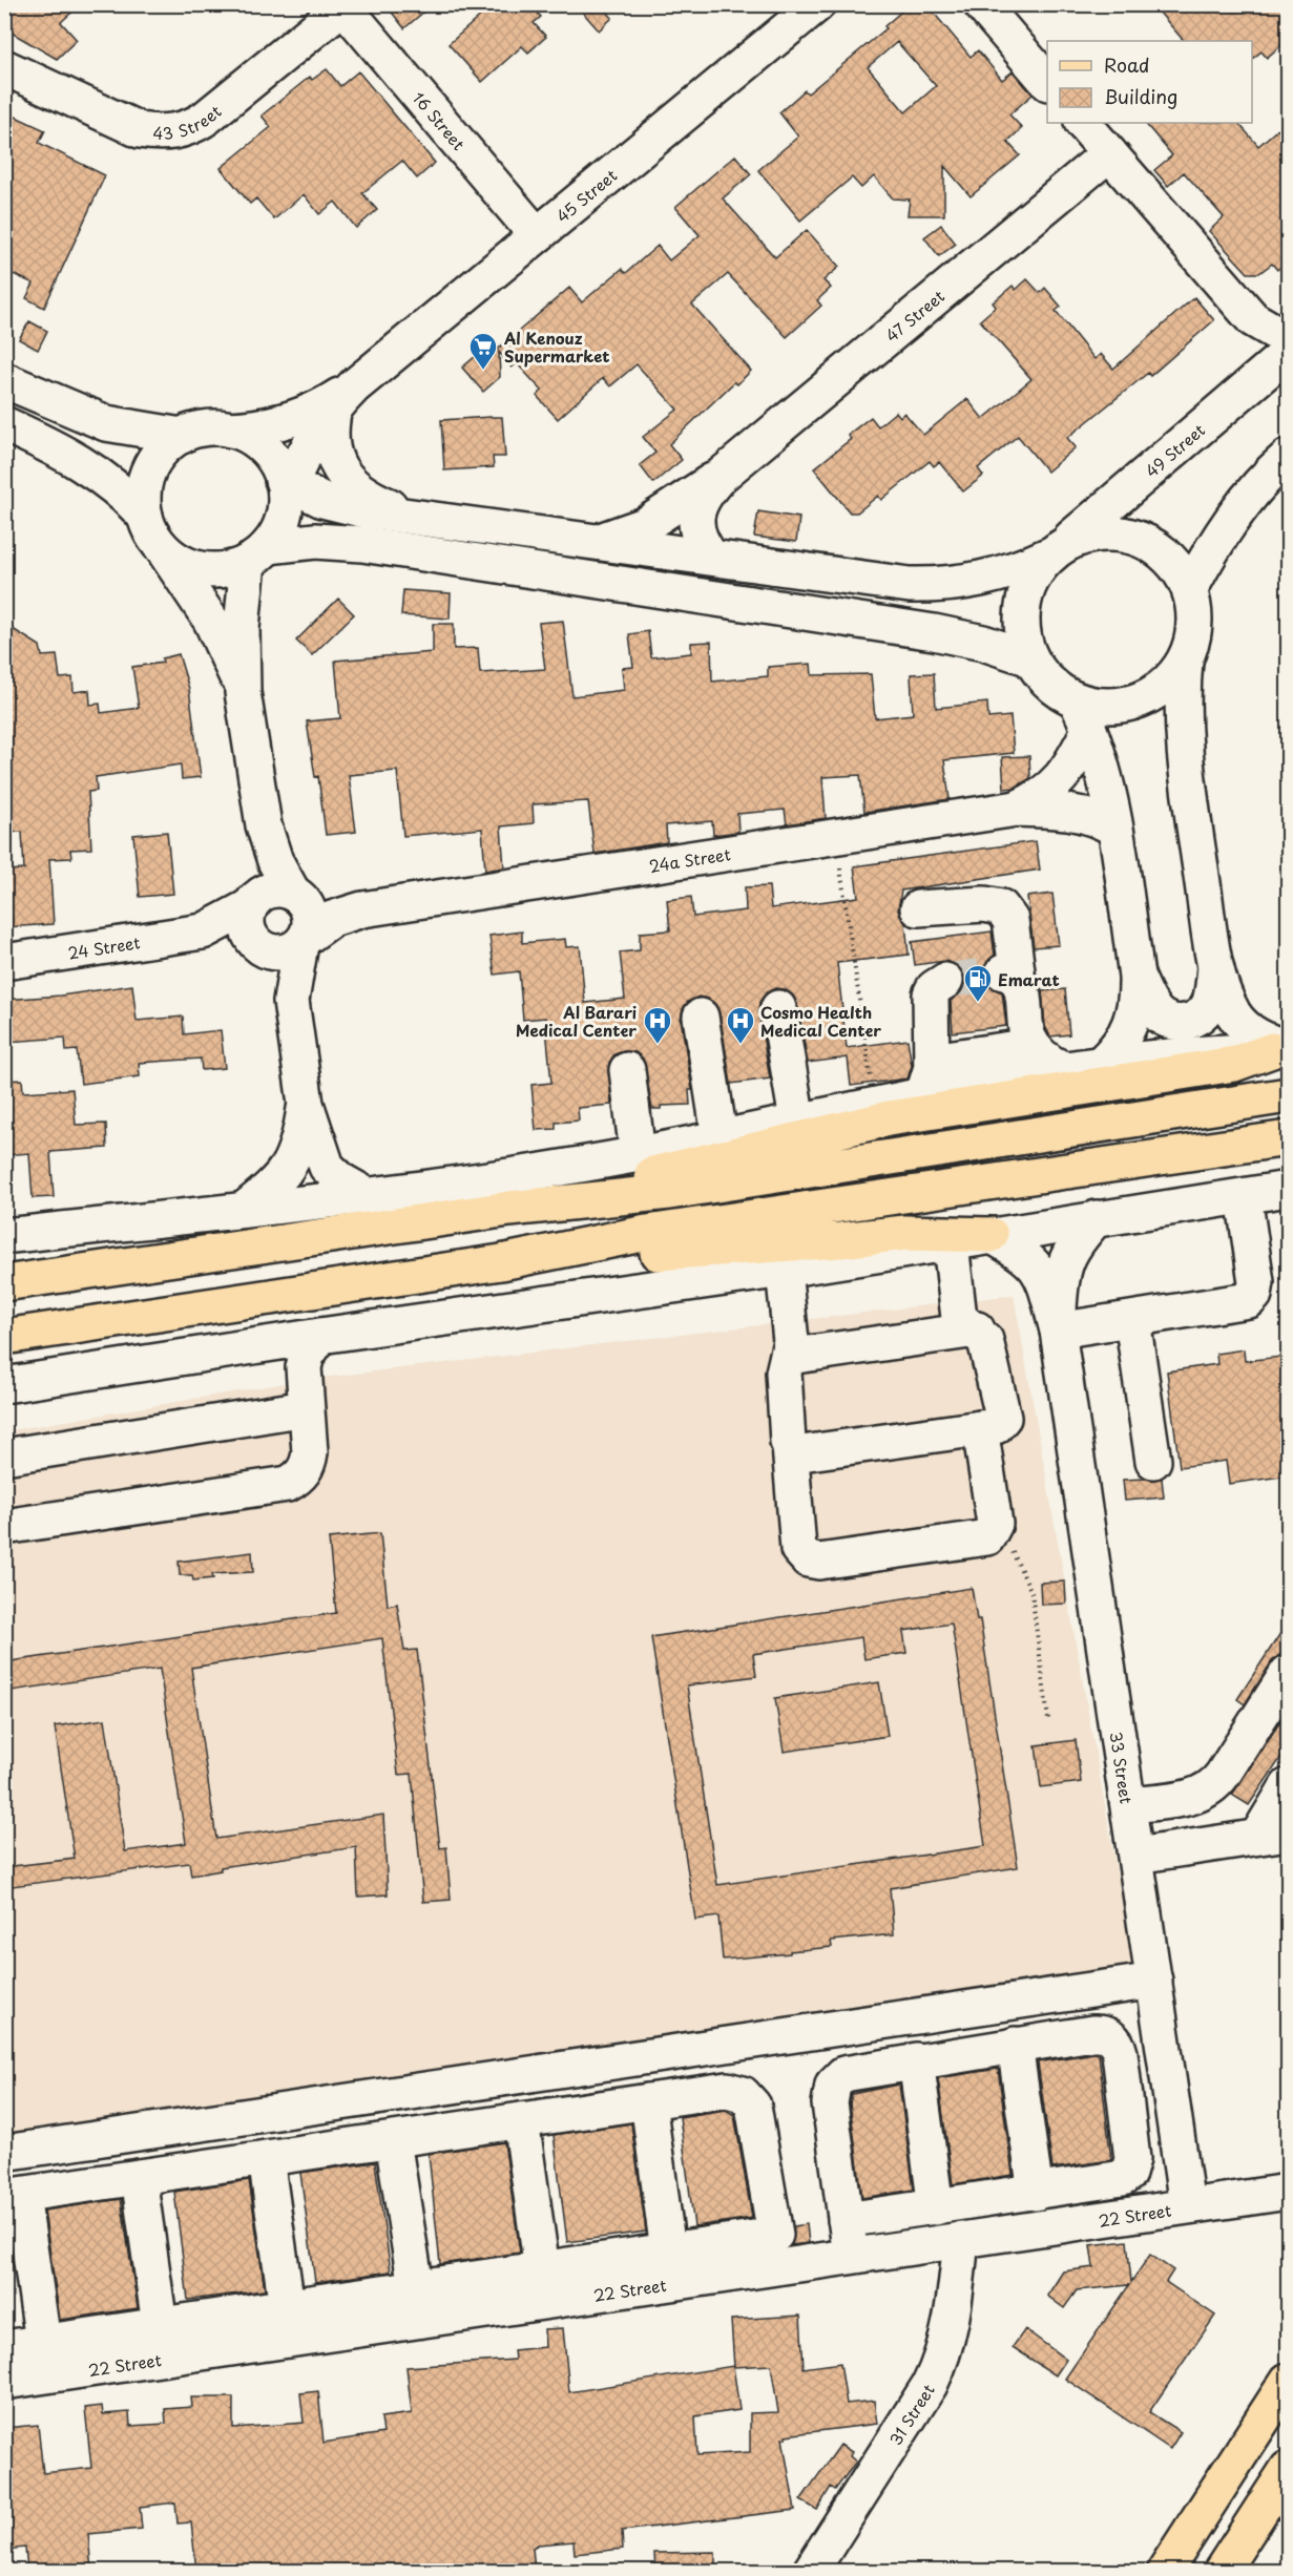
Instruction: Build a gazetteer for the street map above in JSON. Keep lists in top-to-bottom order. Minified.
{"streets":{"street":["43 Street","16 Street","45 Street","47 Street","49 Street","24a Street","24 Street","33 Street","22 Street","31 Street"]},"crossings":[["43 Street","16 Street"],["16 Street","45 Street"],["49 Street","24a Street"],["24a Street","24 Street"],["33 Street","22 Street"],["22 Street","31 Street"]],"places":{"supermarket":["Al Kenouz Supermarket"],"fuel station":["Emarat"],"hospital":["Al Barari Medical Center","Cosmo Health Medical Center"]},"legend":["Road","Building"]}
